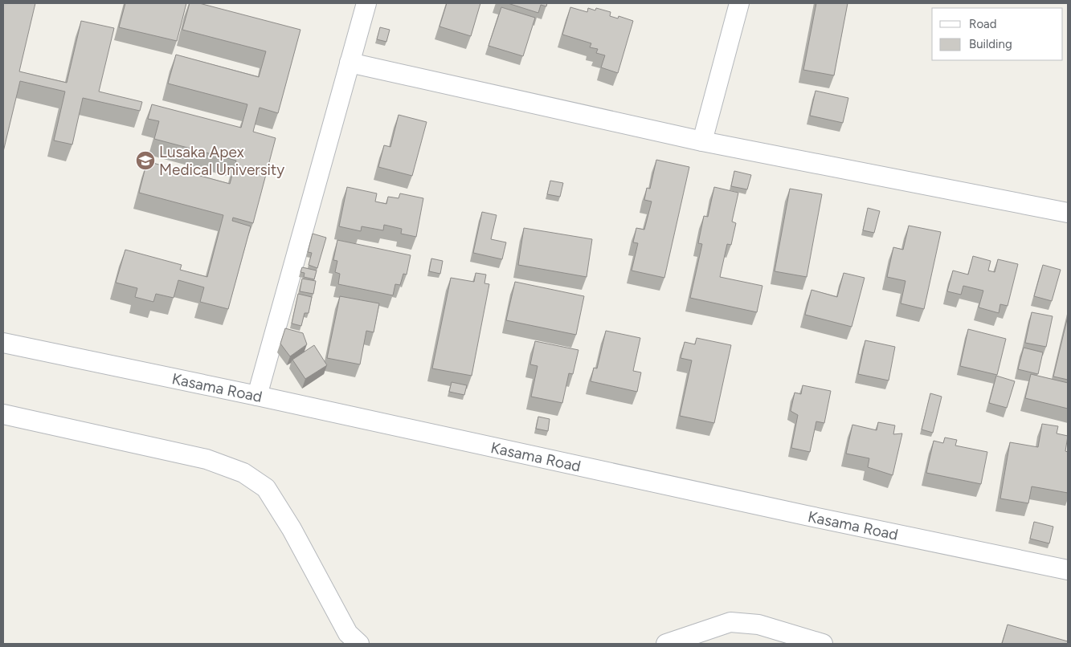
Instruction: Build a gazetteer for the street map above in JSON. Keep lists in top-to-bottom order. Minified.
{"streets":{"street":["Kasama Road"]},"places":{"school or university":["Lusaka Apex Medical University"]},"legend":["Road","Building"]}
